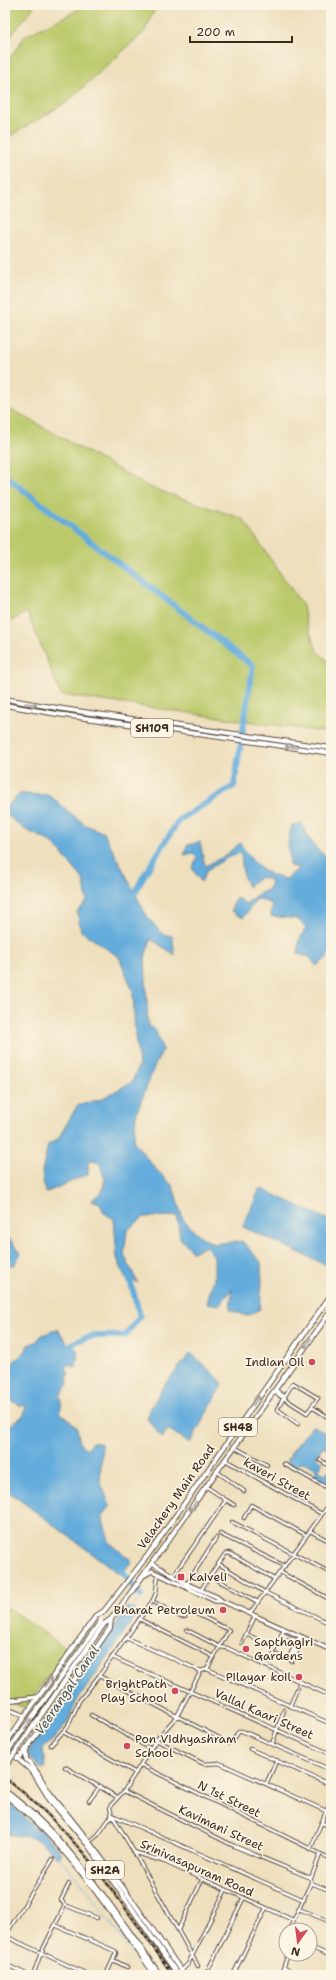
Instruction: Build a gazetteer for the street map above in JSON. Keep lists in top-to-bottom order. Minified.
{"streets":{"main road":["SH109","SH48","Velachery Main Road","SH2A"],"street":["kaveri Street","Vallal Kaari Street","N 1st Street","Kavimani Street","Srinivasapuram Road"]},"crossings":[["SH48","Velachery Main Road"],["kaveri Street","Velachery Main Road"]],"water":["Veerangal Canal"],"places":{"other":["Indian Oil","Bharat Petroleum","Sapthagiri Gardens","Pilayar koil","BrightPath Play School","Pon Vidhyashram School"],"transit":["Kaiveli"]},"scale_bar":"200 m","north":"bottom"}
